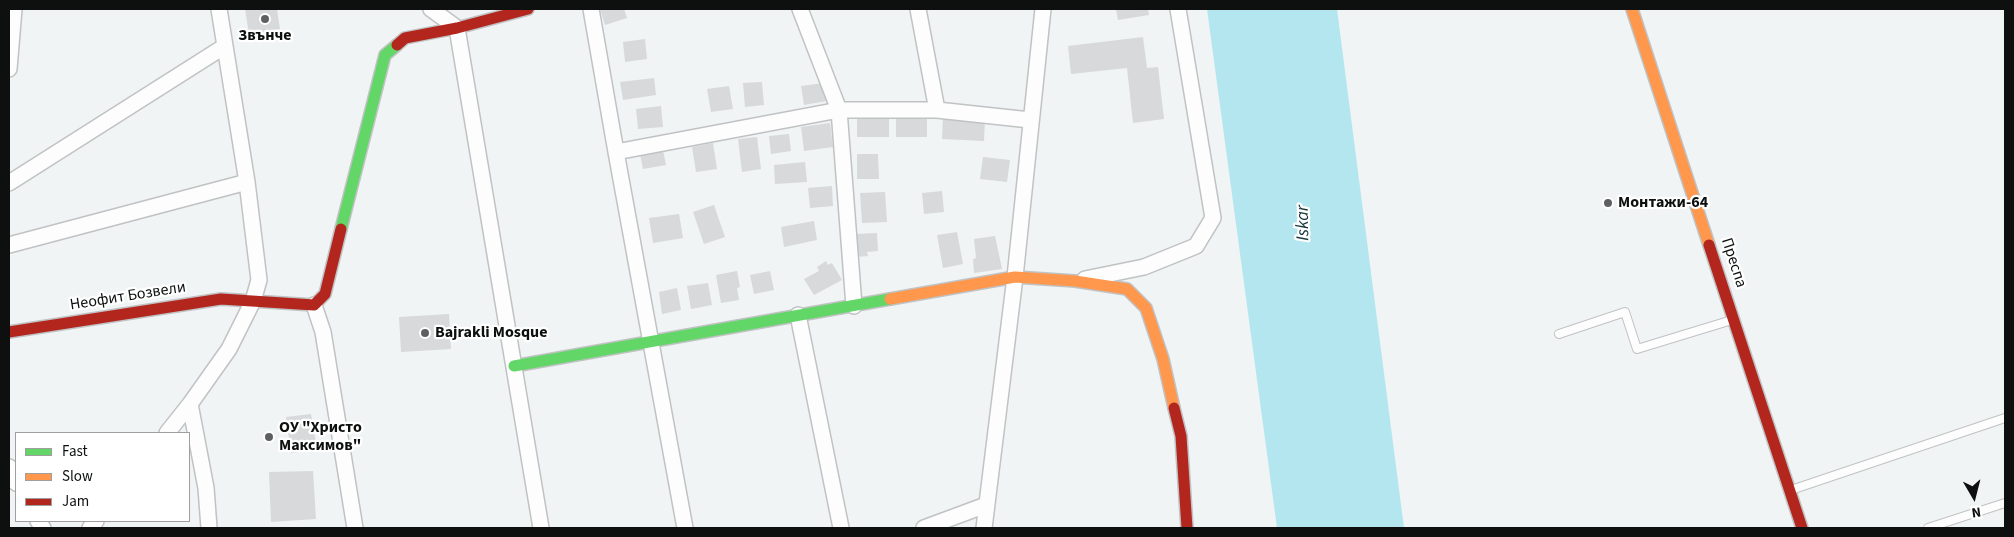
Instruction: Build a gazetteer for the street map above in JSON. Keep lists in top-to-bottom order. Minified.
{"streets":{"street":["Преспа","Неофит Бозвели"]},"water":["Iskar"],"places":["Звънче","Монтажи-64","Bajrakli Mosque","ОУ \"Христо Максимов\""],"legend":["Fast","Slow","Jam"],"north":"bottom"}
